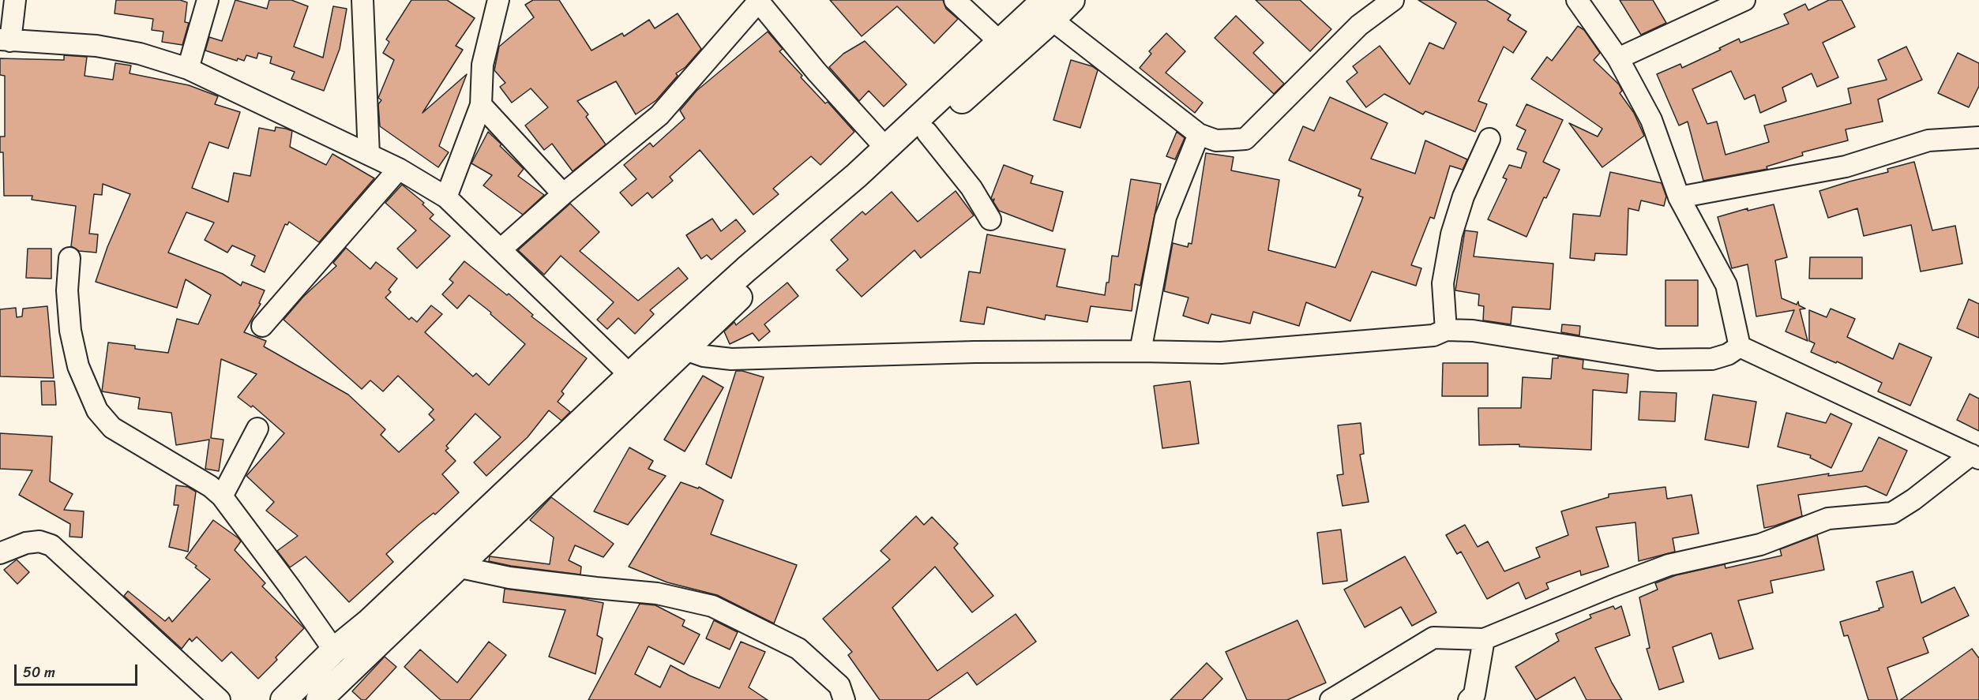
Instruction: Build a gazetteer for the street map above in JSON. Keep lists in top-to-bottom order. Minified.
{"scale_bar":"50 m"}
